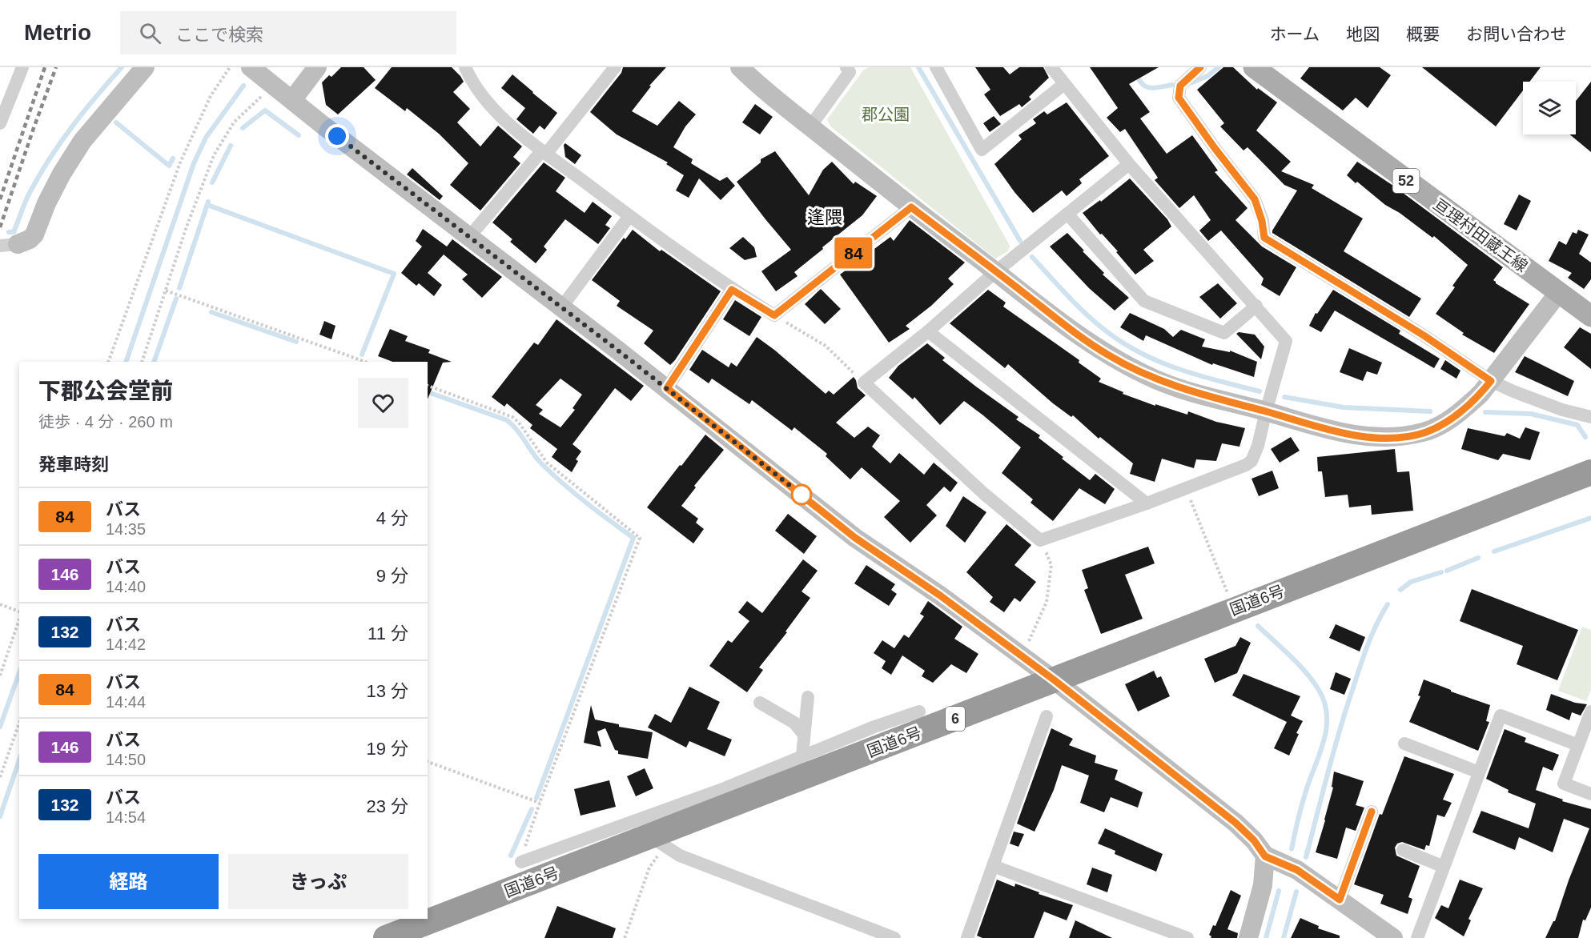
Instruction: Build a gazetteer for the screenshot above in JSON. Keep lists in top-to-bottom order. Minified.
{"streets":{"highway":["国道6号","6"],"main road":["52","亘理村田蔵王線"]},"districts":["逢隈"],"parks":["郡公園"],"lines":["bus line 84"],"page":{"header":"Metrio","search":"ここで検索","nav":["ホーム","地図","概要","お問い合わせ"],"on_map":"84","heading":[["下郡公会堂前","徒歩 · 4 分 · 260 m"],"発車時刻"],"list":[{"mark":"84","name":"バス","note":"14:35","value":"4 分"},{"mark":"146","name":"バス","note":"14:40","value":"9 分"},{"mark":"132","name":"バス","note":"14:42","value":"11 分"},{"mark":"84","name":"バス","note":"14:44","value":"13 分"},{"mark":"146","name":"バス","note":"14:50","value":"19 分"},{"mark":"132","name":"バス","note":"14:54","value":"23 分"}],"buttons":["経路","きっぷ"]}}
